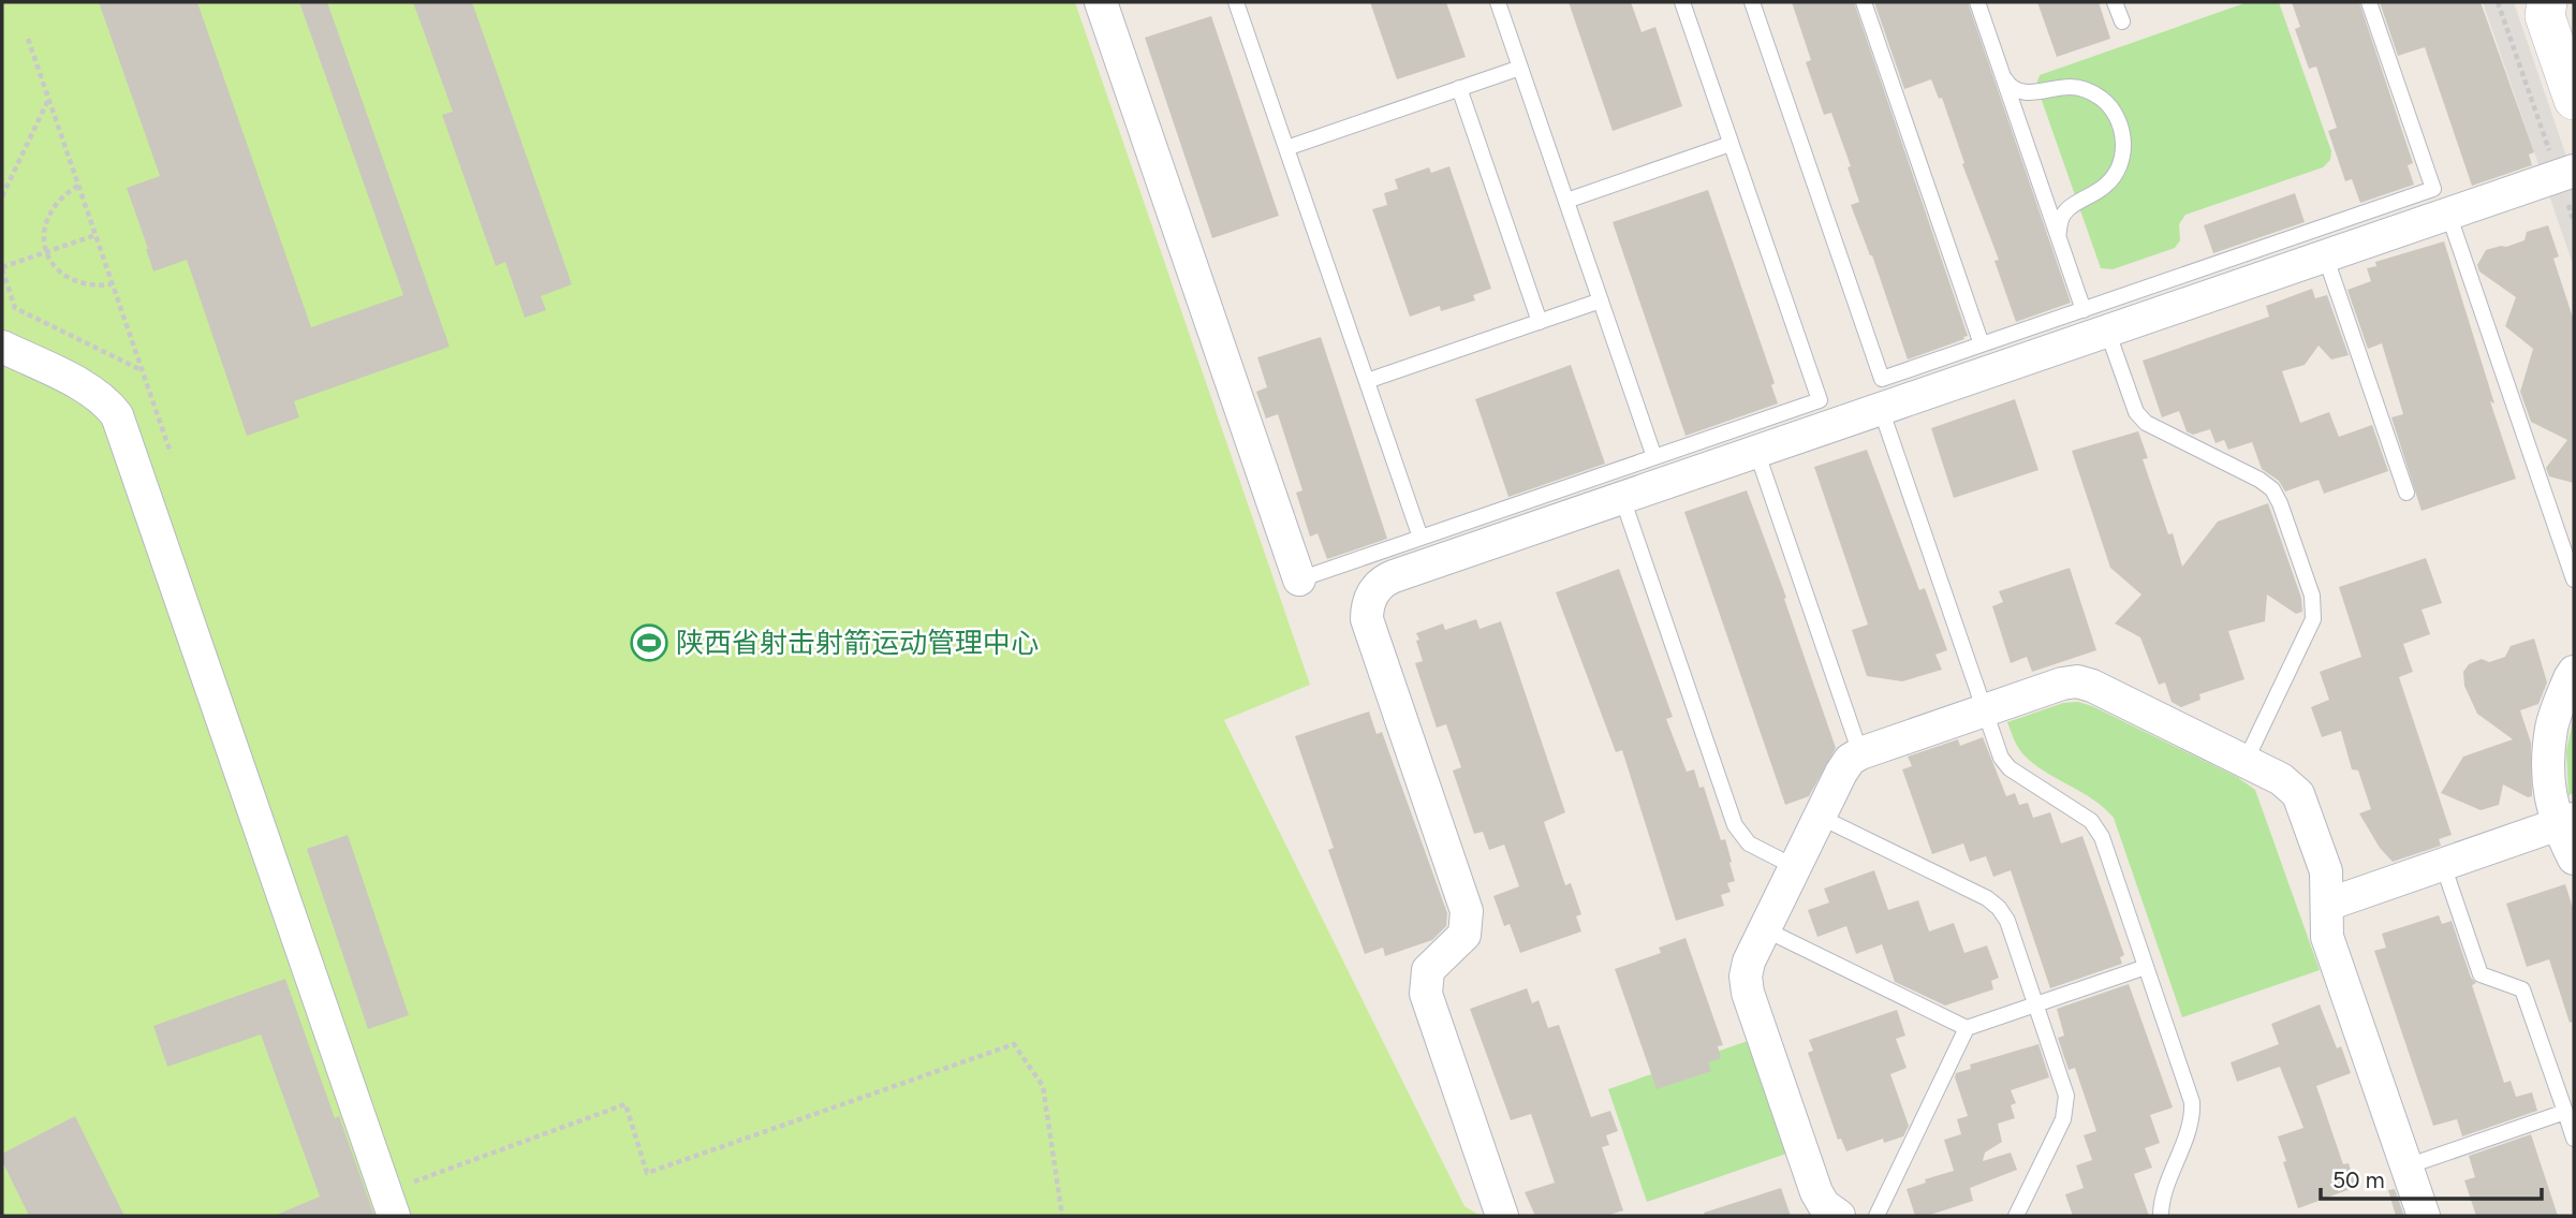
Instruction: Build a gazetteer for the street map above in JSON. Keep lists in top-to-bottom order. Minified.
{"places":{"sports":["陕西省射击射箭运动管理中心"]},"scale_bar":"50 m"}
